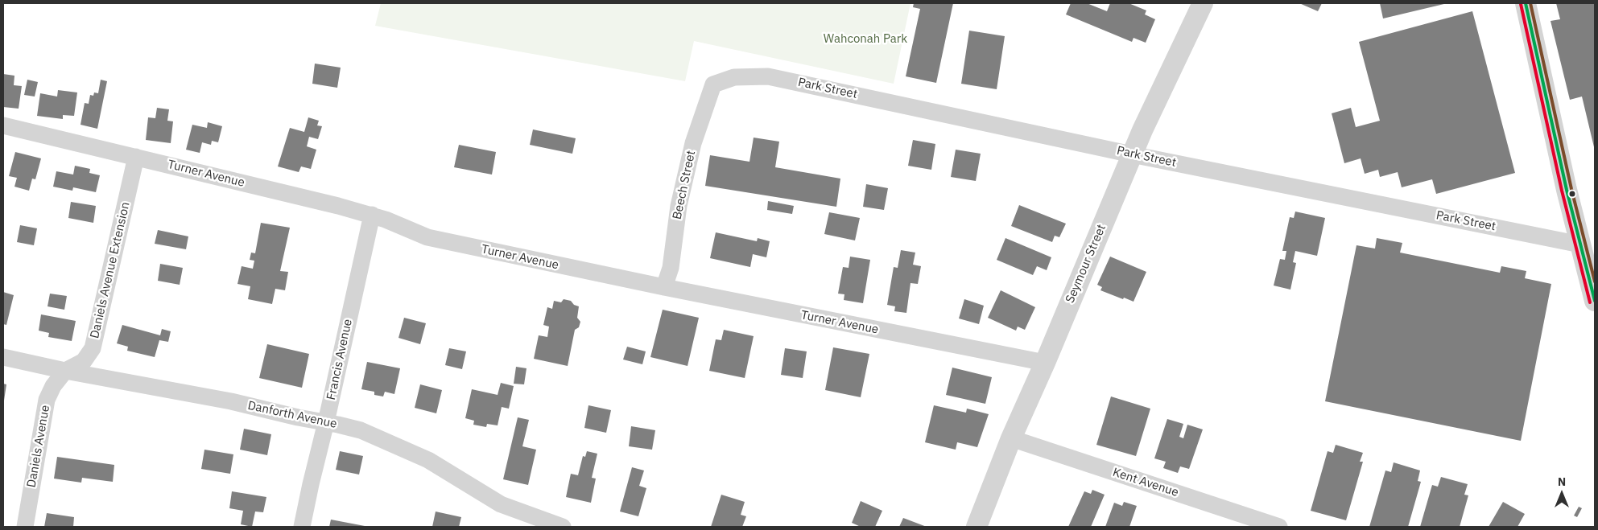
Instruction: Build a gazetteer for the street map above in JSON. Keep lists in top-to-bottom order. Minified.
{"streets":{"street":["Park Street","Turner Avenue","Beech Street","Seymour Street","Daniels Avenue Extension","Francis Avenue","Danforth Avenue","Daniels Avenue","Kent Avenue"]},"crossings":[["Park Street","Beech Street"],["Park Street","Seymour Street"],["Turner Avenue","Beech Street"],["Turner Avenue","Seymour Street"],["Turner Avenue","Daniels Avenue Extension"],["Turner Avenue","Francis Avenue"],["Seymour Street","Kent Avenue"],["Daniels Avenue Extension","Danforth Avenue"],["Daniels Avenue Extension","Daniels Avenue"],["Francis Avenue","Danforth Avenue"],["Danforth Avenue","Daniels Avenue"]],"parks":["Wahconah Park"],"north":"top"}
